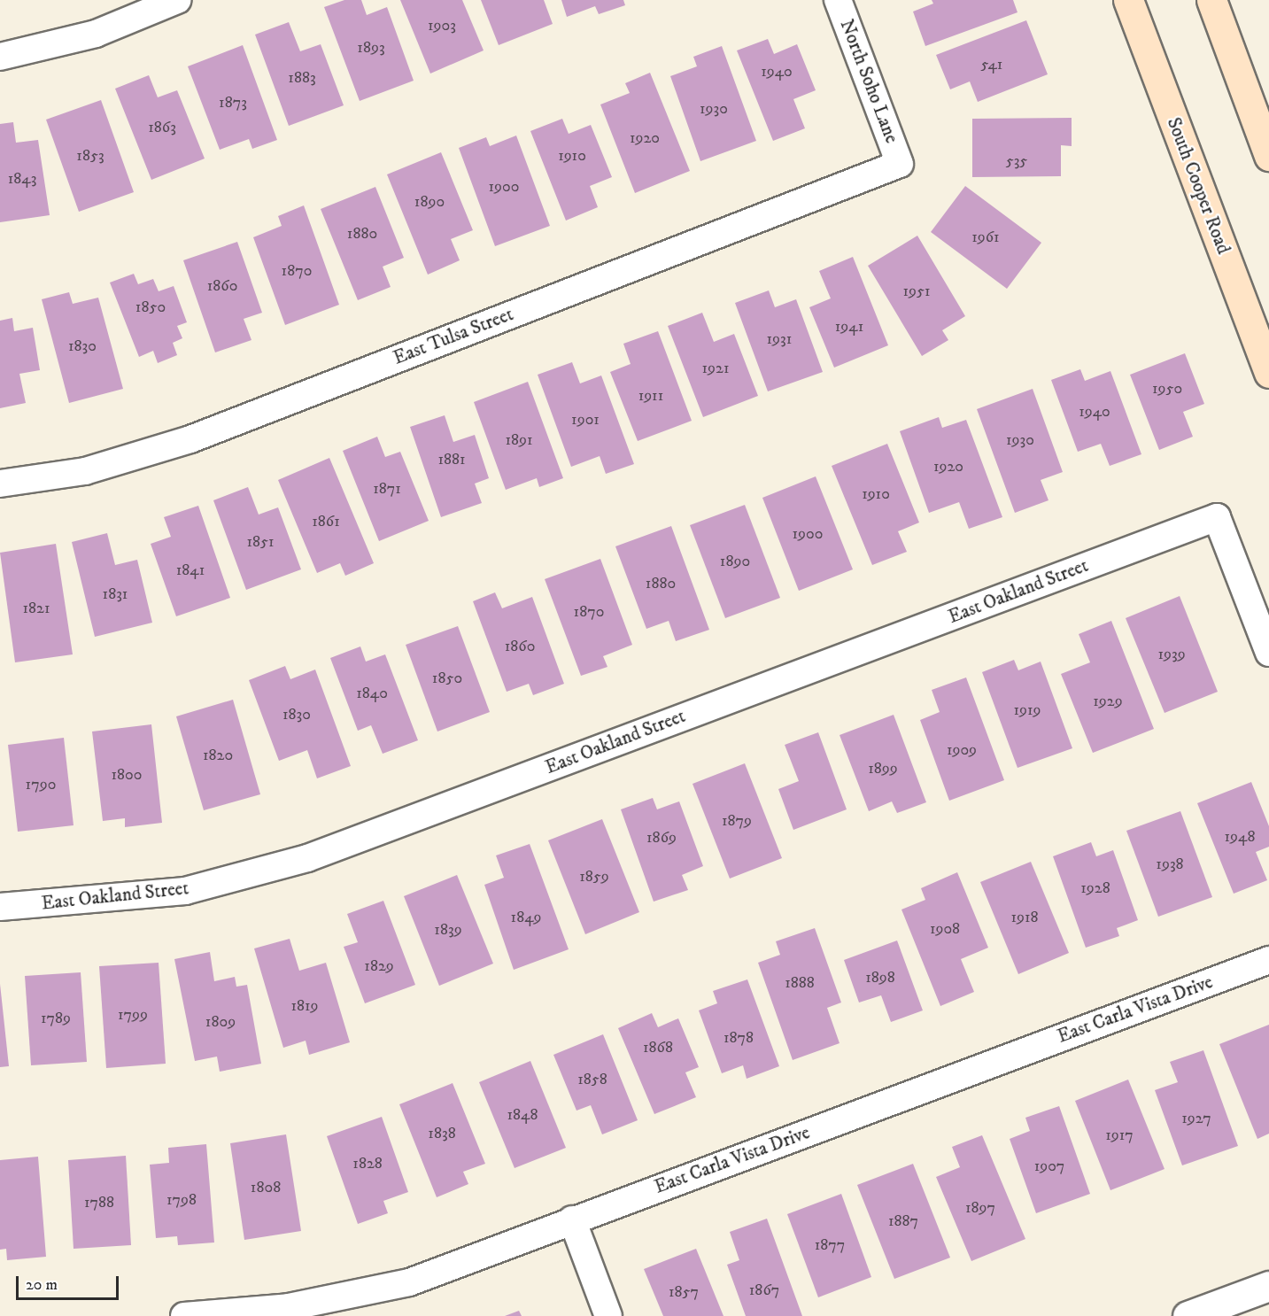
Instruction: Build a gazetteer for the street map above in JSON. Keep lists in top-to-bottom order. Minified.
{"streets":{"main road":["South Cooper Road"],"street":["North Soho Lane","East Tulsa Street","East Oakland Street","East Carla Vista Drive"]},"crossings":[["North Soho Lane","East Tulsa Street"]],"house_numbers":["1903","1893","541","1940","1883","1873","1930","1863","1920","1853","1910","535","1843","1900","1890","1880","1961","1870","1860","1951","1850","1941","1931","1830","1921","1950","1911","1940","1901","1891","1930","1881","1920","1871","1910","1861","1900","1851","1890","1841","1880","1831","1821","1870","1860","1939","1850","1840","1929","1919","1830","1909","1820","1899","1800","1790","1879","1948","1869","1938","1859","1928","1849","1918","1908","1839","1829","1898","1888","1819","1799","1789","1809","1878","1868","1858","1848","1927","1838","1917","1828","1907","1808","1798","1788","1897","1887","1877","1867","1857"],"scale_bar":"20 m"}
